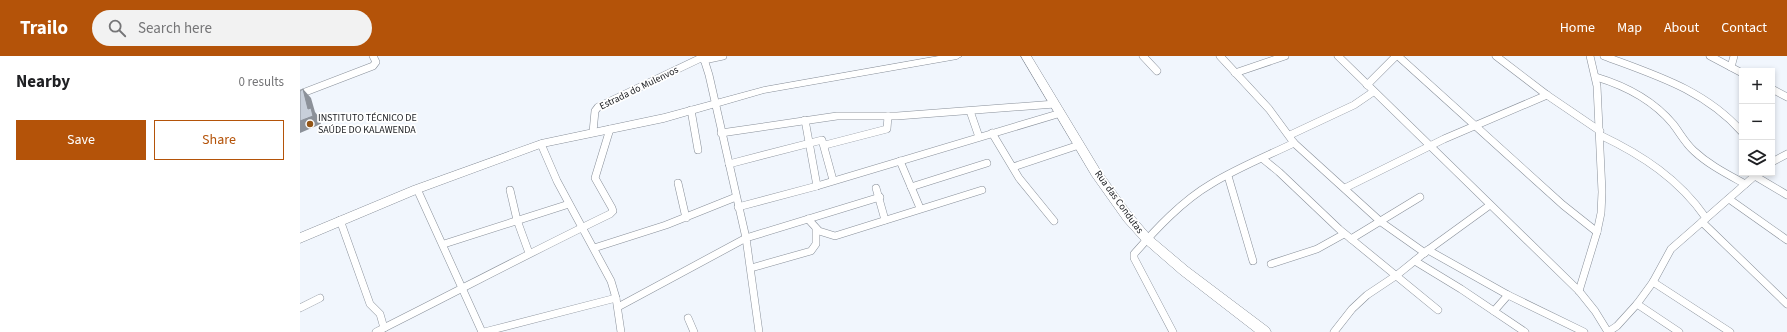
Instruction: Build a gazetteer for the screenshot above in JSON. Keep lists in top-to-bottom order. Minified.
{"streets":{"street":["Estrada do Mulenvos","Rua das Condutas"]},"places":["INSTITUTO TÉCNICO DE SAÚDE DO KALAWENDA"],"page":{"header":"Trailo","search":"Search here","nav":["Home","Map","About","Contact"],"heading":["Nearby","0 results"],"map_buttons":["+","−"],"buttons":["Save","Share"]}}
